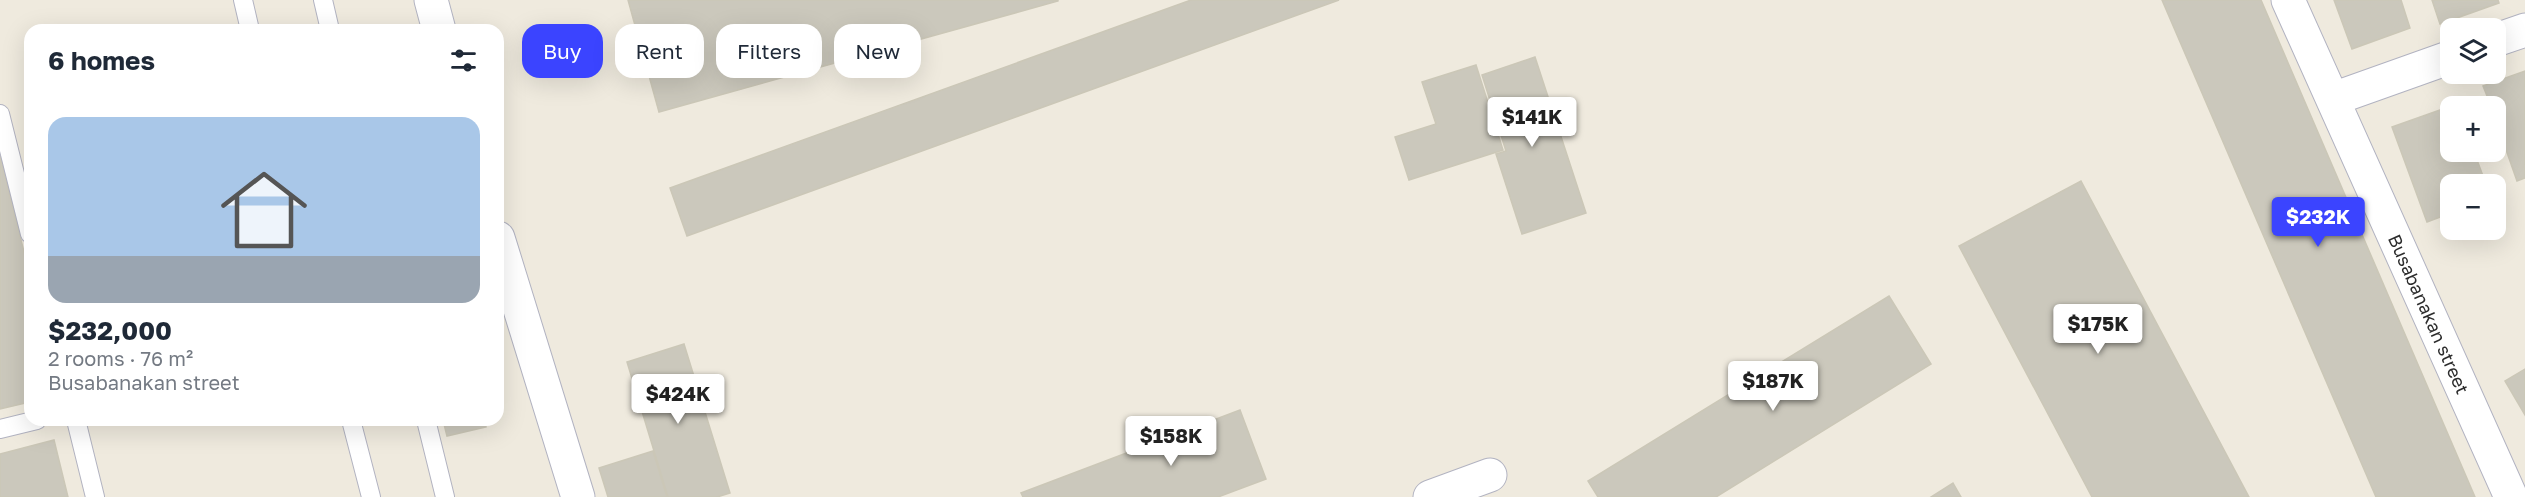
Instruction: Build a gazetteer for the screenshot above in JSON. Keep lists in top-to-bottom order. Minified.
{"streets":{"street":["Busabanakan street"]},"page":{"map_buttons":["+","−"],"chip":["Buy","Rent","Filters","New"],"heading":"6 homes","list":[{"name":"$232,000","note":"2 rooms · 76 m² · Busabanakan street"}],"price":["$141K","$232K","$175K","$187K","$424K","$158K"]}}
